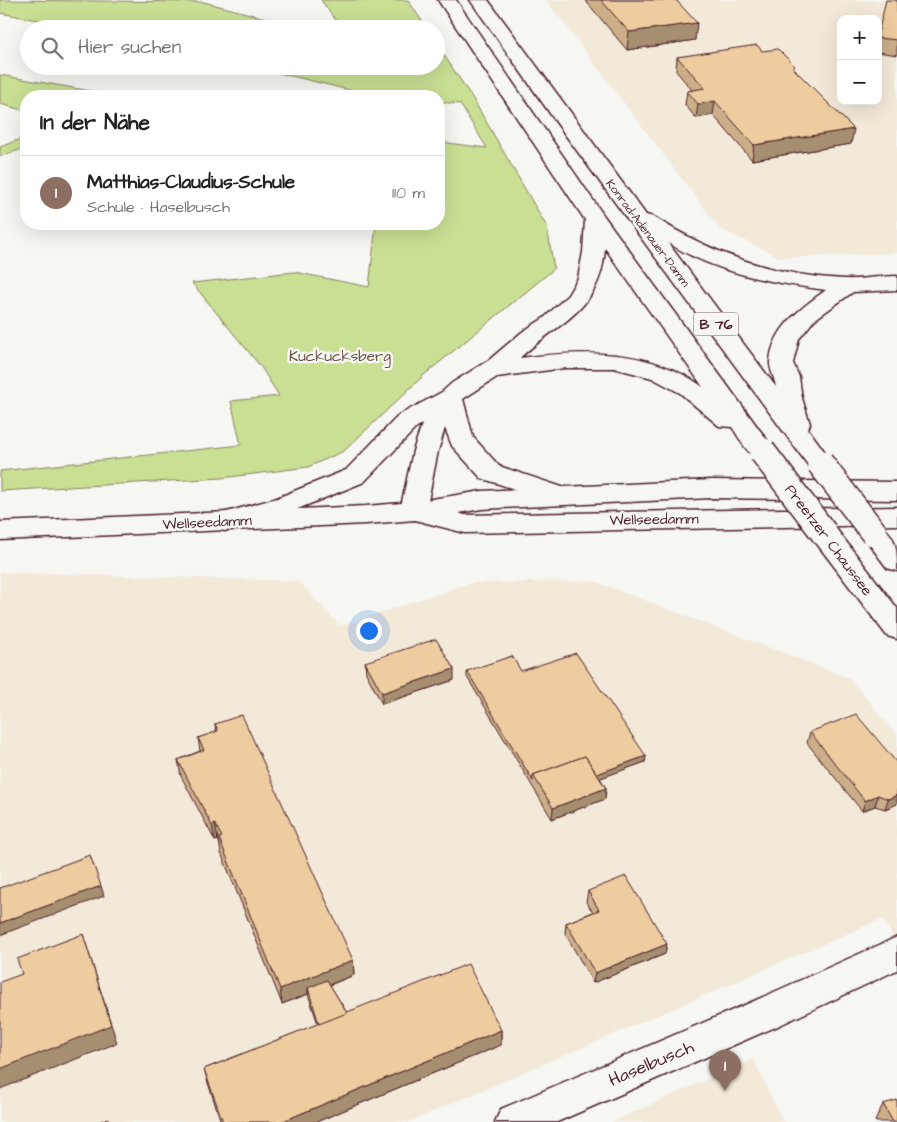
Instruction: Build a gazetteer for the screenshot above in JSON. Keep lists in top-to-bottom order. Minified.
{"streets":{"main road":["Konrad-Adenauer-Damm","B 76","Wellseedamm","Preetzer Chaussee","Haselbusch"]},"crossings":[["B 76","Preetzer Chaussee"]],"parks":["Kuckucksberg"],"page":{"map_buttons":["+","−"],"search":"Hier suchen","heading":"In der Nähe","list":[{"mark":"1","name":"Matthias-Claudius-Schule","note":"Schule · Haselbusch","value":"110 m"}],"pins":"1"}}
